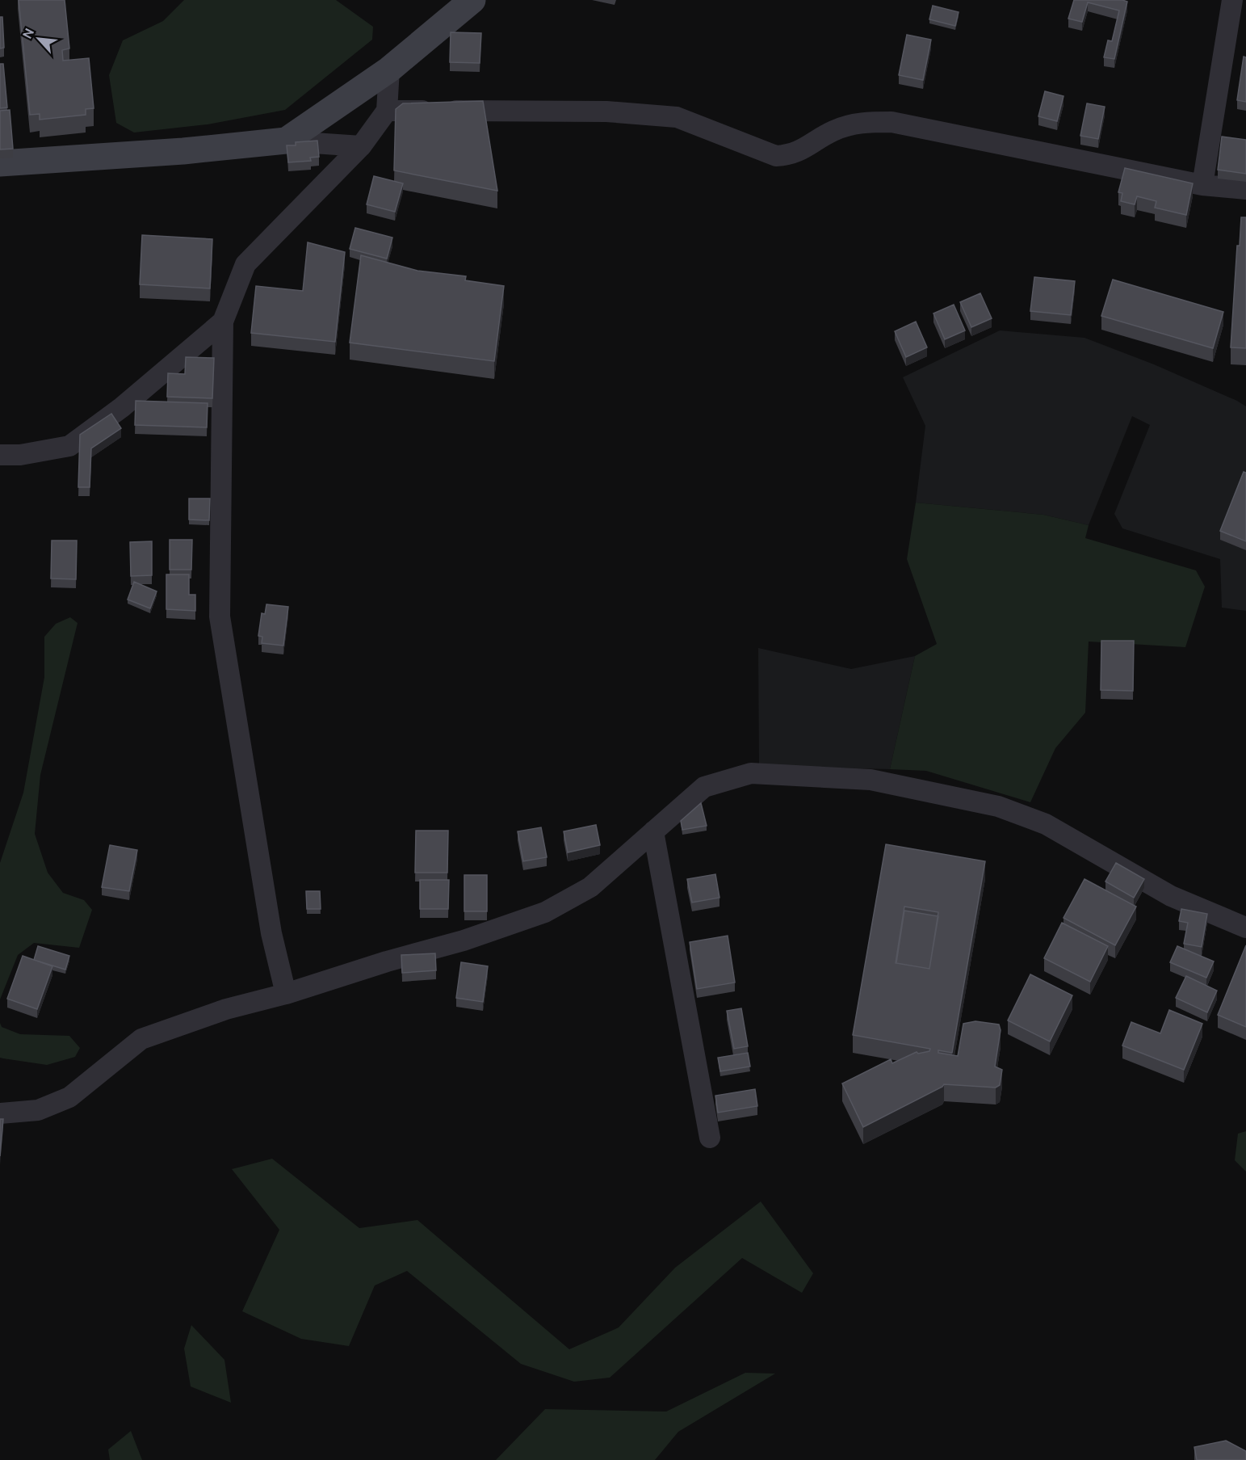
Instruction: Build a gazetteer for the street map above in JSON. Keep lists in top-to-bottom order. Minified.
{"north":"top left"}
